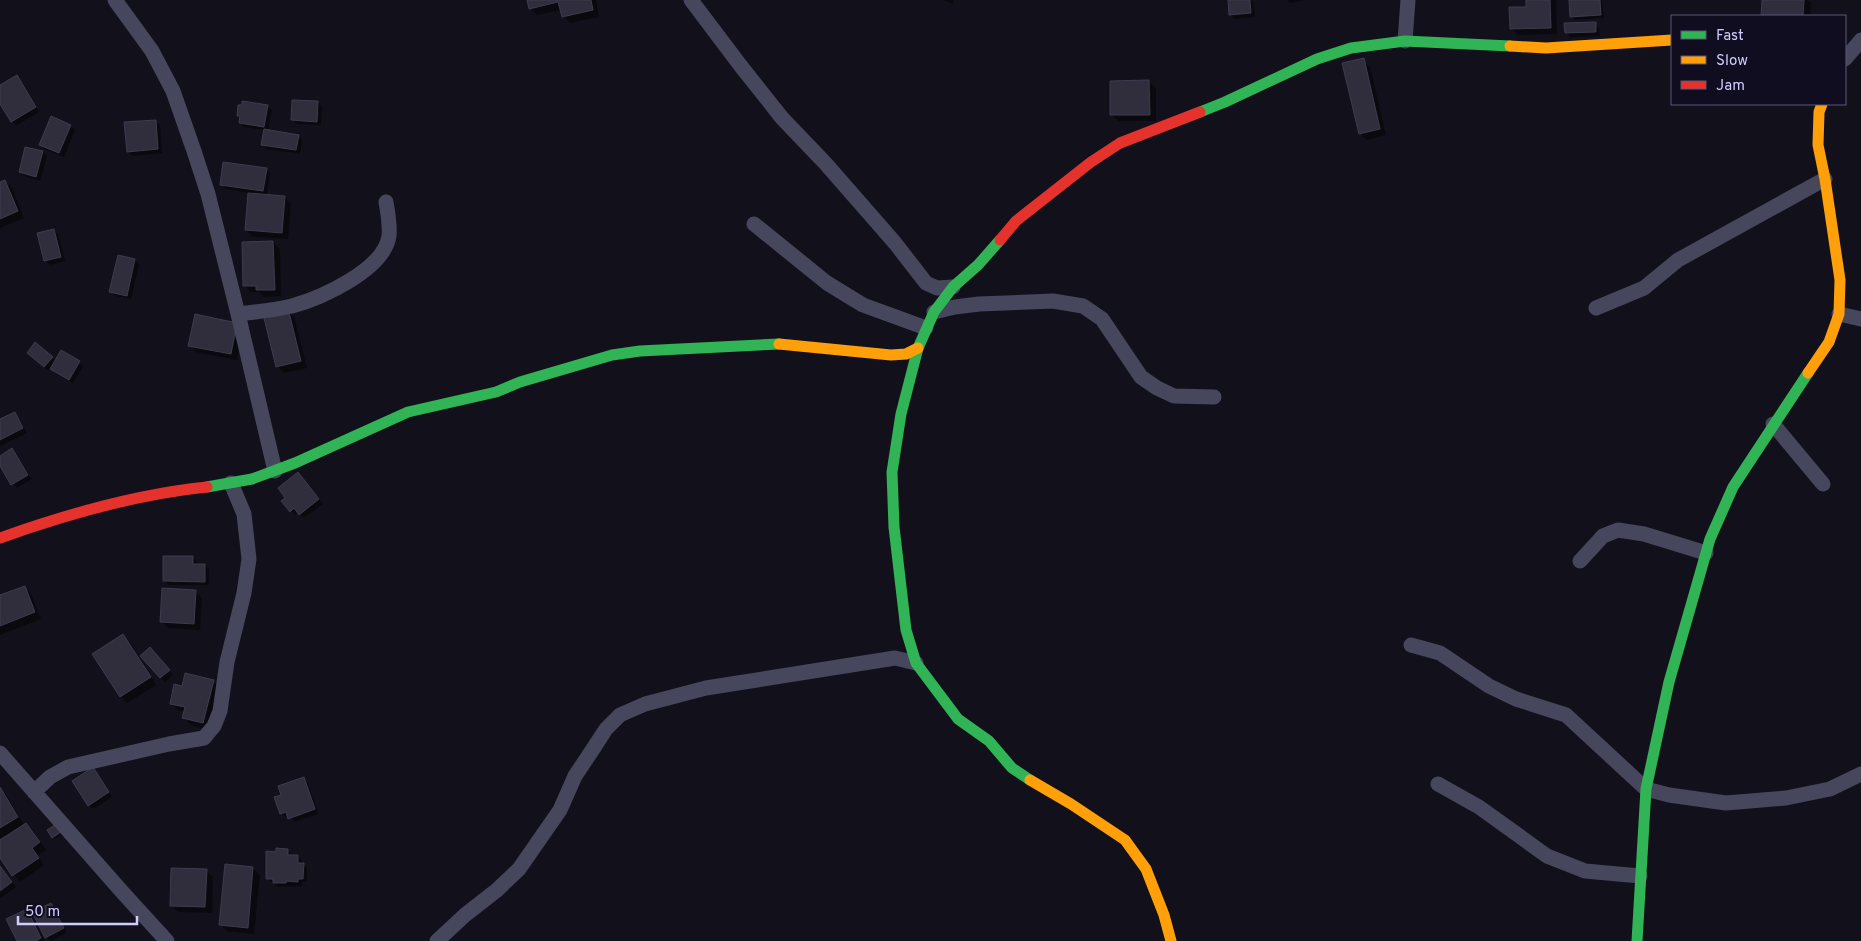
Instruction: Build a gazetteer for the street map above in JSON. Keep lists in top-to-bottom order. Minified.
{"legend":["Fast","Slow","Jam"],"scale_bar":"50 m"}
